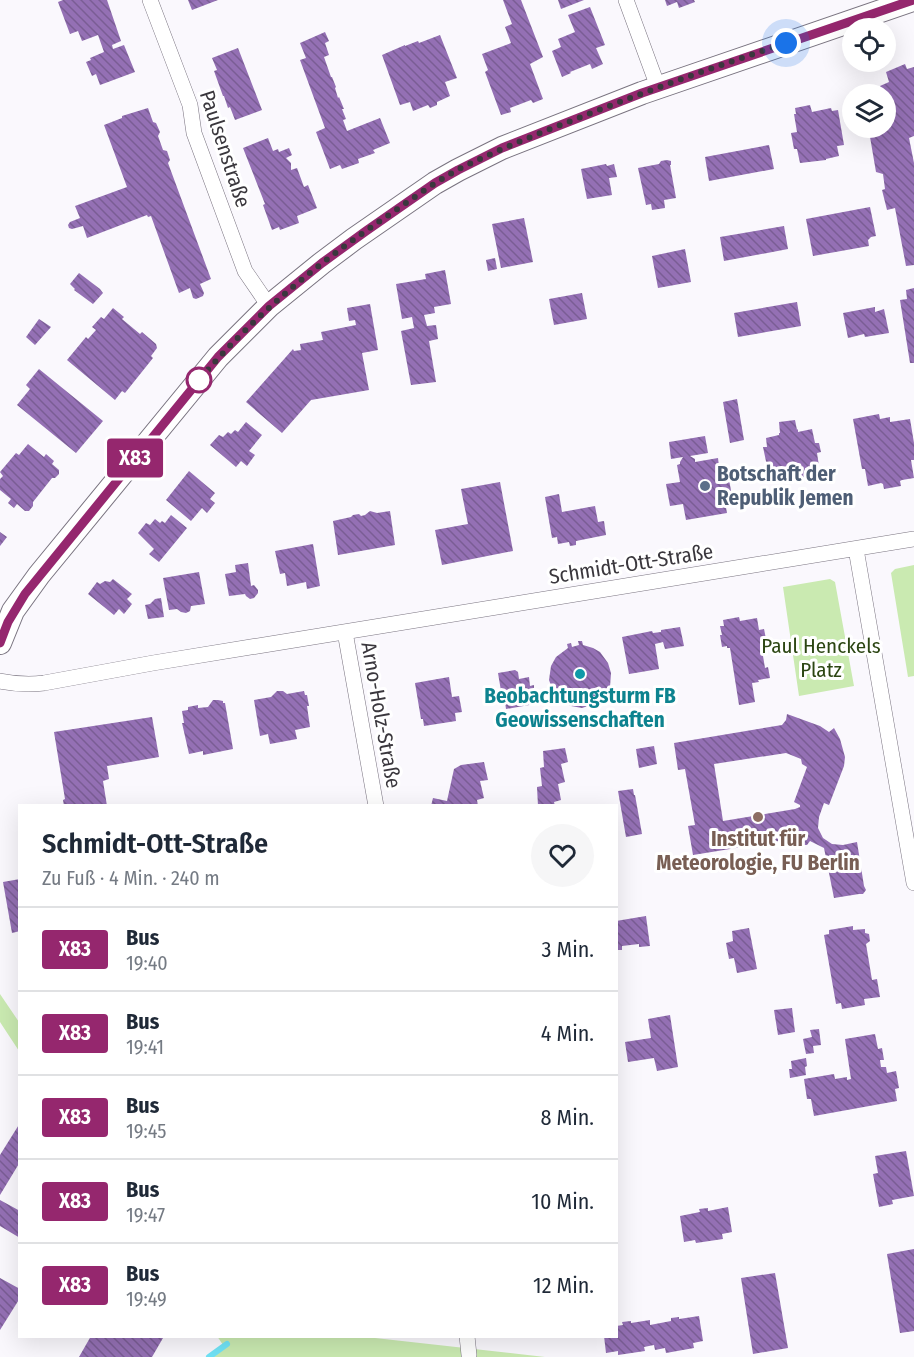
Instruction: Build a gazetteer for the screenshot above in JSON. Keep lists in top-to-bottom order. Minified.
{"streets":{"street":["Paulsenstraße","Schmidt-Ott-Straße","Arno-Holz-Straße"]},"crossings":[["Schmidt-Ott-Straße","Arno-Holz-Straße"]],"parks":["Paul Henckels Platz"],"places":["Botschaft der Republik Jemen","Beobachtungsturm FB Geowissenschaften","Institut für Meteorologie, FU Berlin"],"lines":["bus line X83"],"page":{"on_map":"X83","heading":["Schmidt-Ott-Straße","Zu Fuß · 4 Min. · 240 m"],"list":[{"mark":"X83","name":"Bus","note":"19:40","value":"3 Min."},{"mark":"X83","name":"Bus","note":"19:41","value":"4 Min."},{"mark":"X83","name":"Bus","note":"19:45","value":"8 Min."},{"mark":"X83","name":"Bus","note":"19:47","value":"10 Min."},{"mark":"X83","name":"Bus","note":"19:49","value":"12 Min."}]}}
